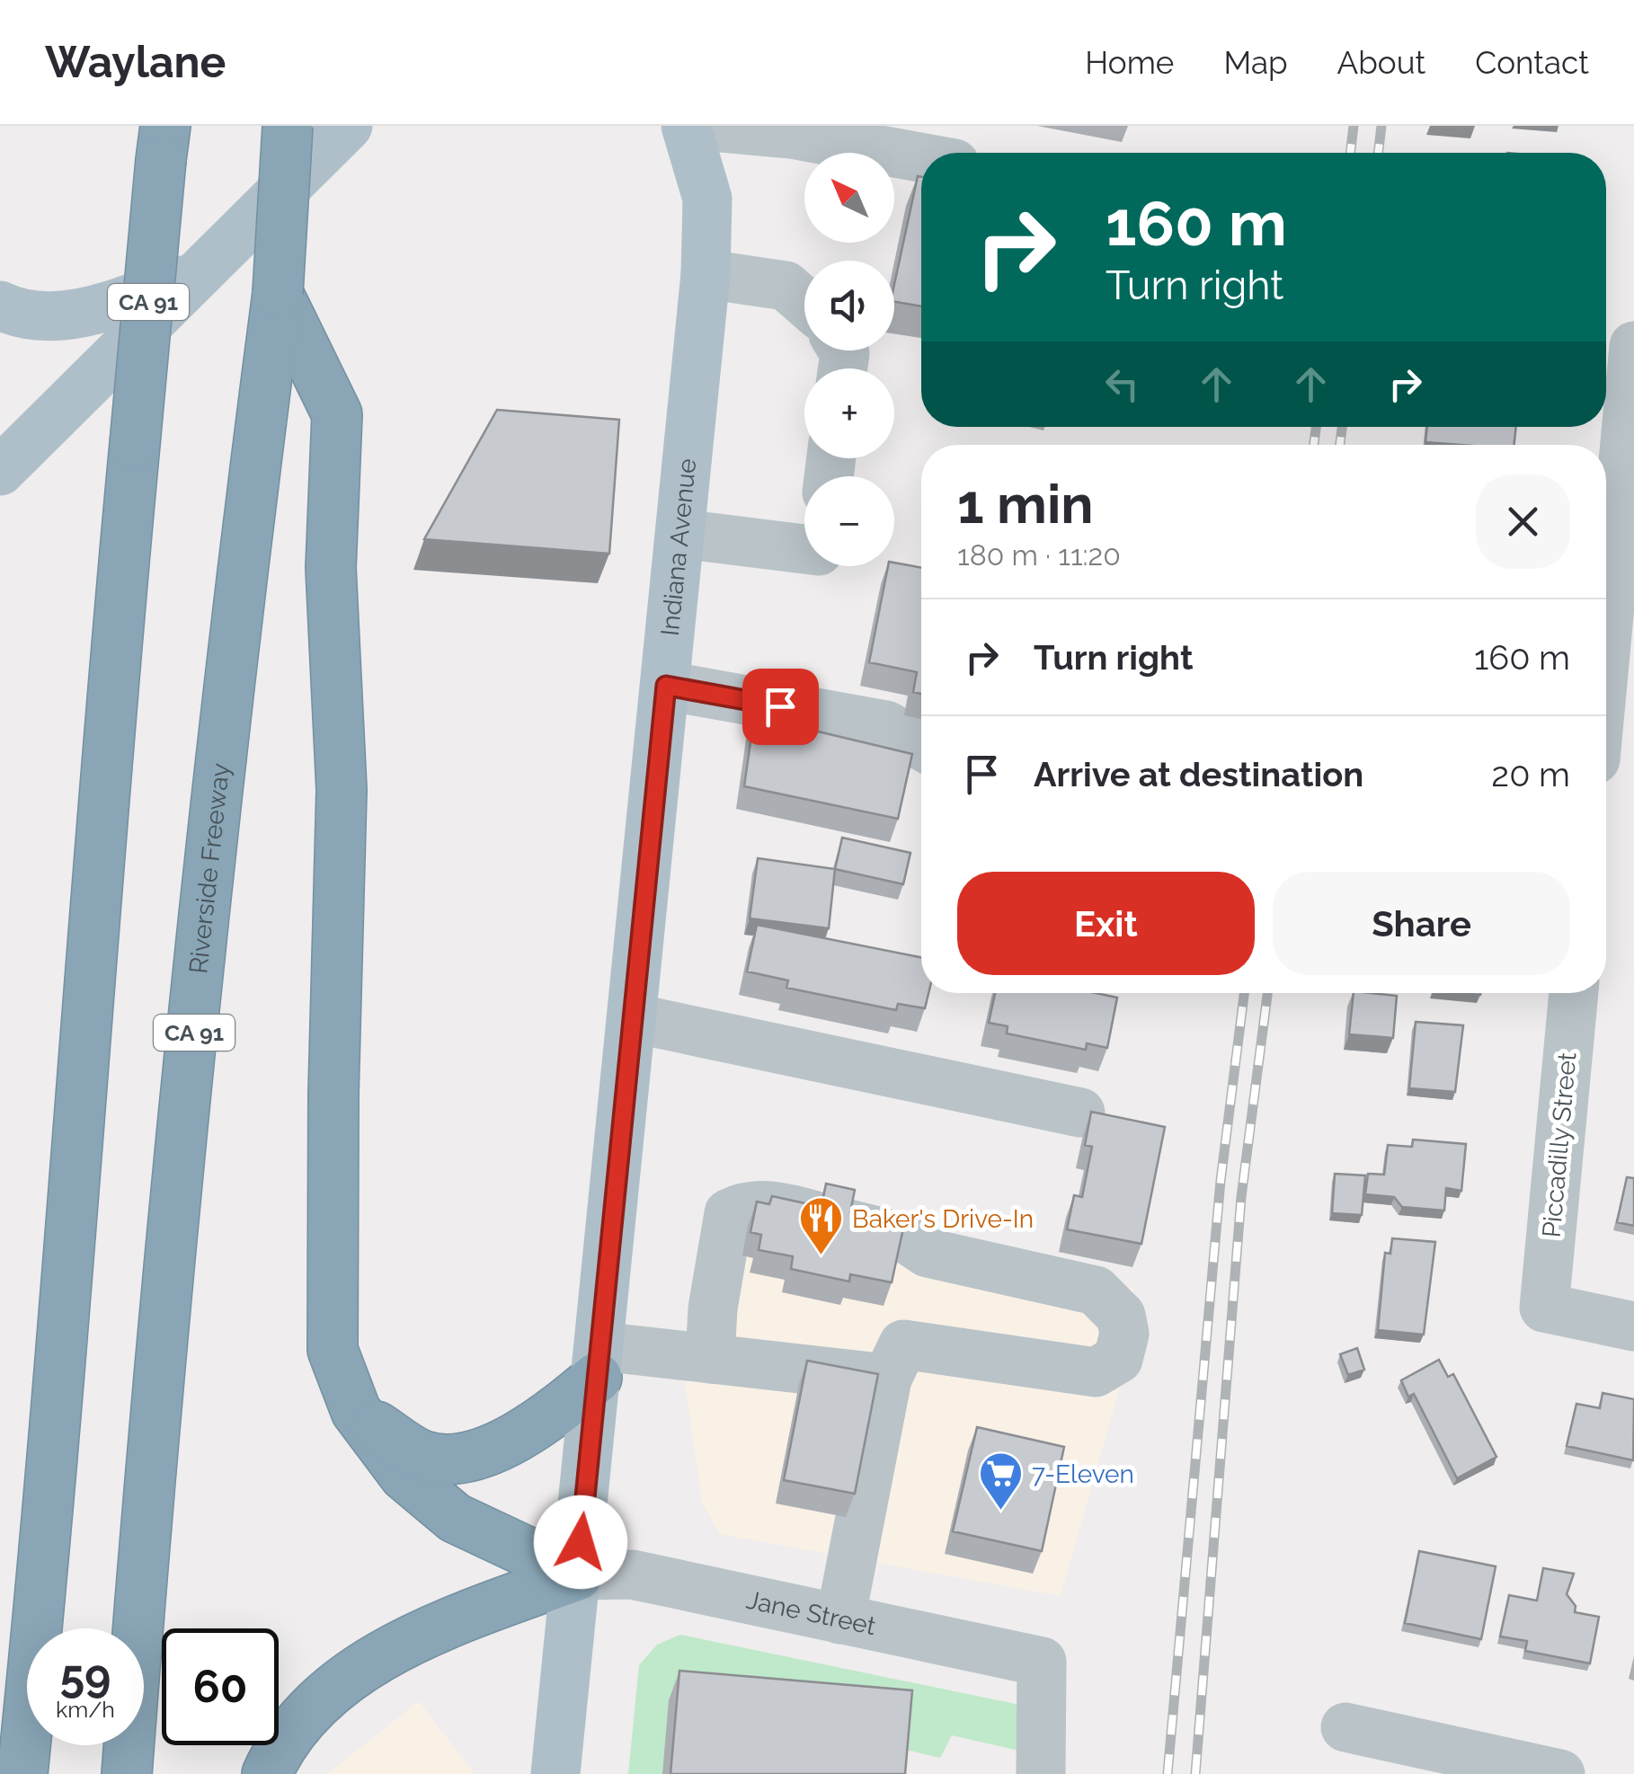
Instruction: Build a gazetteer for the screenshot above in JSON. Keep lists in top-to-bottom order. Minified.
{"streets":{"highway":["CA 91","Riverside Freeway"],"main road":["Indiana Avenue"],"street":["Piccadilly Street","Jane Street"]},"crossings":[["Indiana Avenue","Jane Street"]],"places":{"restaurant":["Baker's Drive-In"],"supermarket":["7-Eleven"]},"north":"top left","page":{"header":"Waylane","nav":["Home","Map","About","Contact"],"map_buttons":["+","−"],"turn":["160 m","Turn right"],"heading":["1 min","180 m · 11:20"],"list":[{"name":"Turn right","value":"160 m"},{"name":"Arrive at destination","value":"20 m"}],"buttons":["Exit","Share"],"speed":"59 km/h","limit":"60"}}
